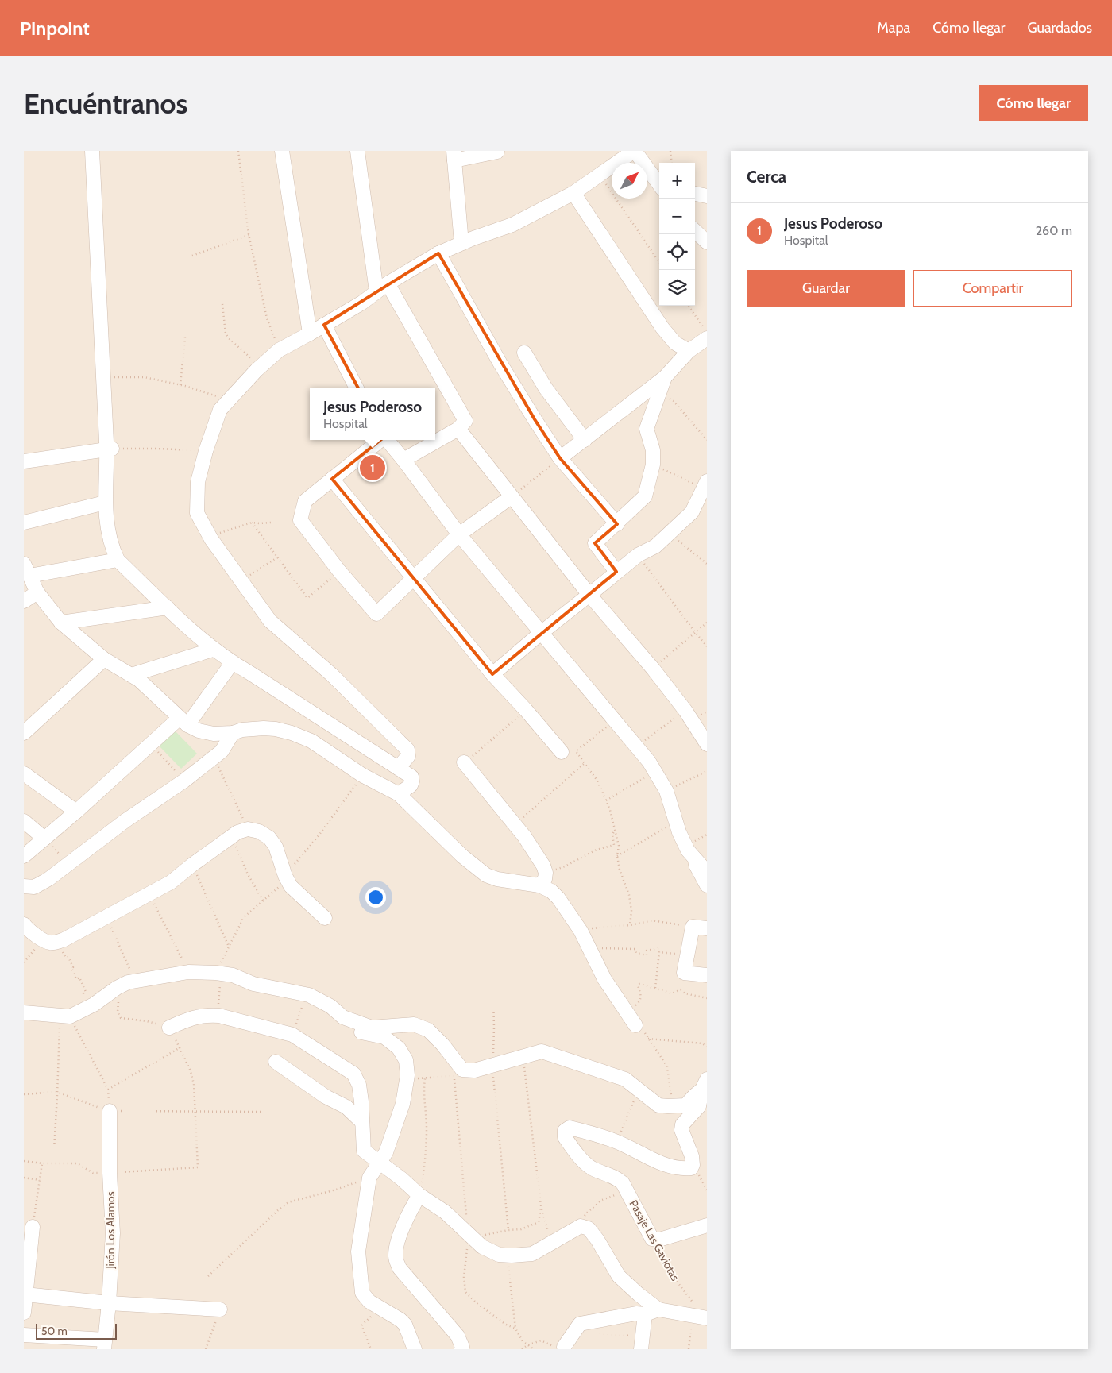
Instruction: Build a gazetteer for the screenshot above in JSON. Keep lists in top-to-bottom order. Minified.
{"streets":{"street":["Jirón Los Alamos","Pasaje Las Gaviotas"]},"scale_bar":"50 m","north":"top right","page":{"header":"Pinpoint","nav":["Mapa","Cómo llegar","Guardados"],"buttons":["Cómo llegar",["Guardar","Compartir"]],"title":"Encuéntranos","heading":"Cerca","map_buttons":["+","−"],"list":[{"mark":"1","name":"Jesus Poderoso","note":"Hospital","value":"260 m"}],"popup":["Jesus Poderoso","Hospital"],"pins":"1","scale":"50 m"}}
